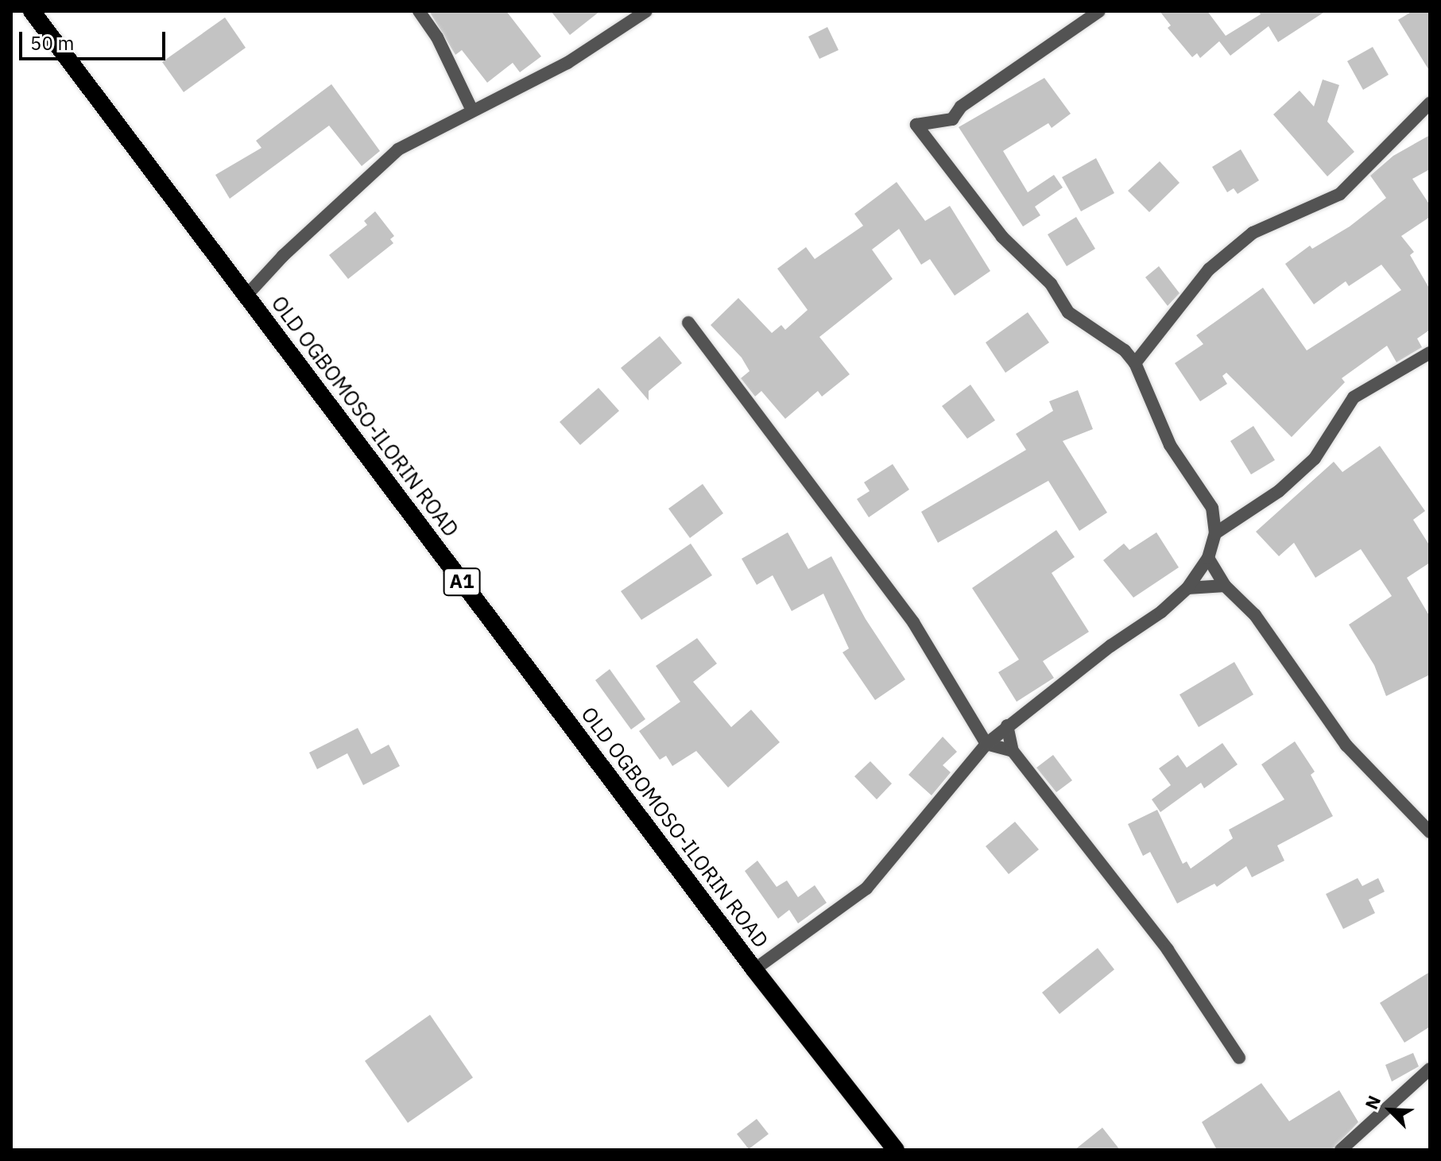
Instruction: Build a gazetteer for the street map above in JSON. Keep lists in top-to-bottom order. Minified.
{"streets":{"highway":["OLD OGBOMOSO-ILORIN ROAD","A1"]},"scale_bar":"50 m","north":"top left"}
